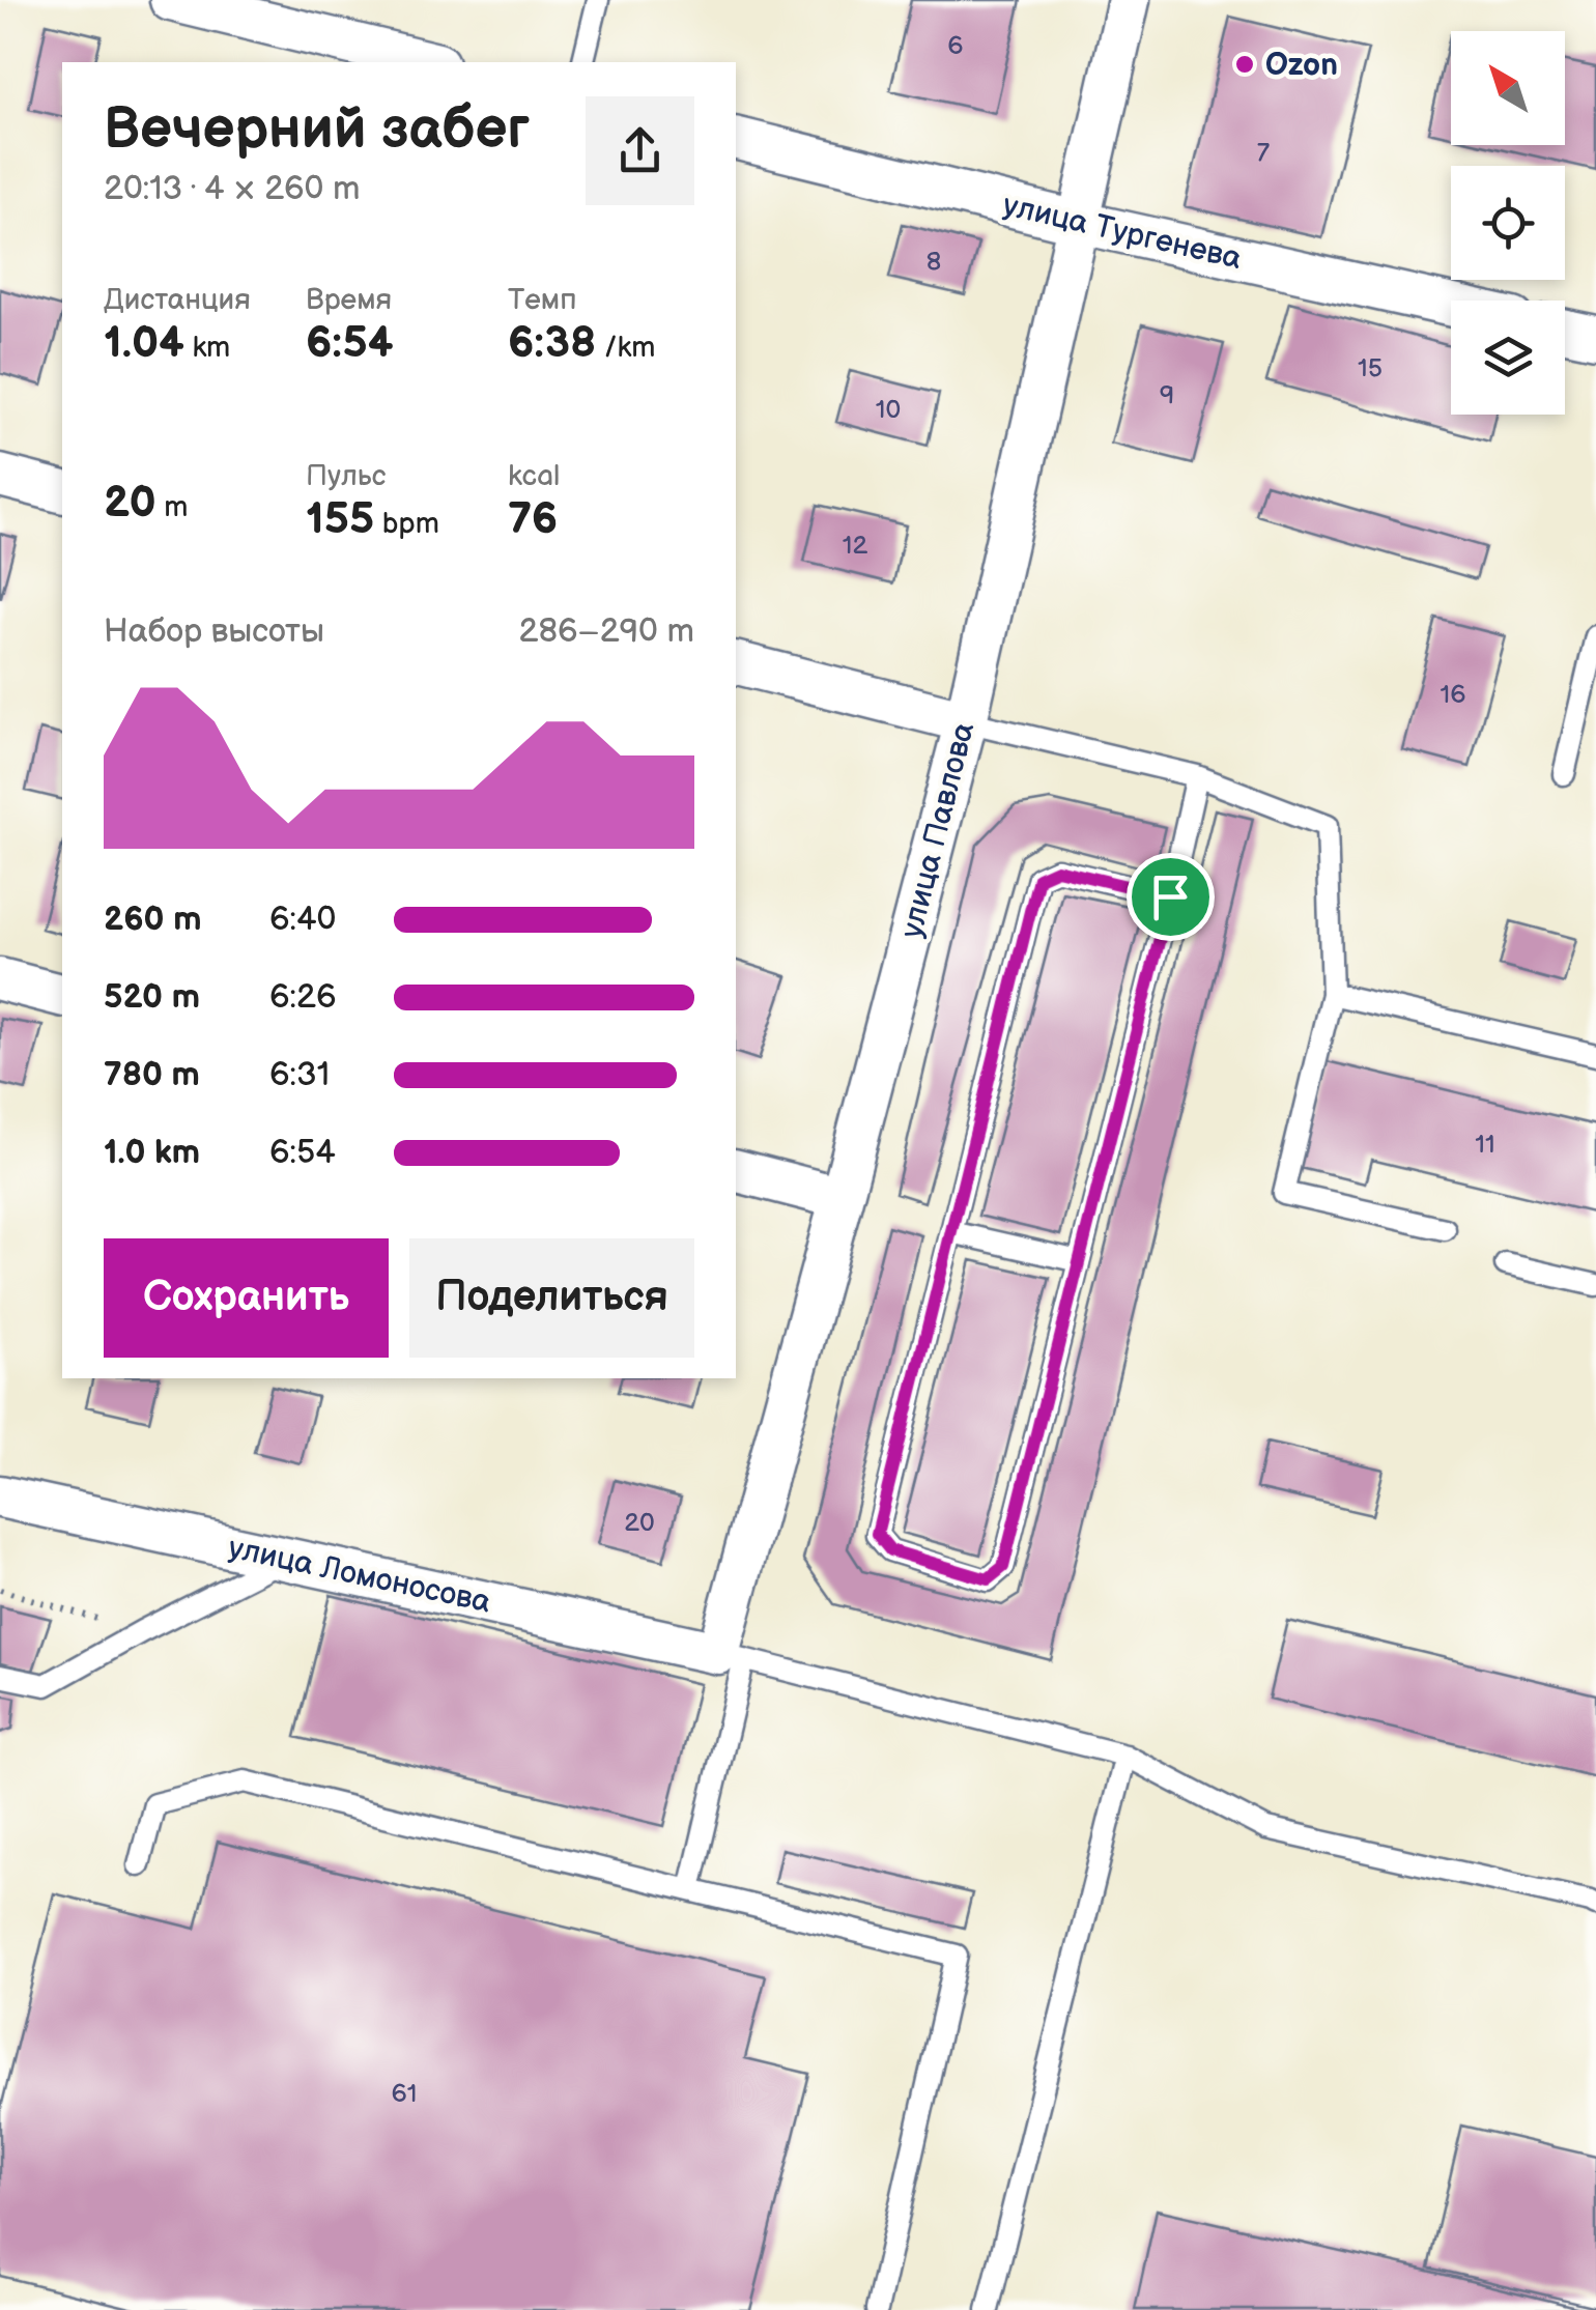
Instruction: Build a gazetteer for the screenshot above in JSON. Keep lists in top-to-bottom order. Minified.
{"streets":{"street":["улица Тургенева","улица Павлова","улица Ломоносова"]},"crossings":[["улица Тургенева","улица Павлова"],["улица Павлова","улица Ломоносова"]],"places":["Ozon"],"house_numbers":["6","7","8","15","9","10","12","16","11","20","61"],"north":"top left","page":{"heading":["Вечерний забег","20:13 · 4 × 260 m"],"stats":[["Дистанция","1.04 km"],["Время","6:54"],["Темп","6:38 /km"],["20 m"],["Пульс","155 bpm"],["kcal","76"]],"chart":["Набор высоты","286–290 m"],"list":[{"name":"260 m","note":"6:40"},{"name":"520 m","note":"6:26"},{"name":"780 m","note":"6:31"},{"name":"1.0 km","note":"6:54"}],"buttons":["Сохранить","Поделиться"]}}
